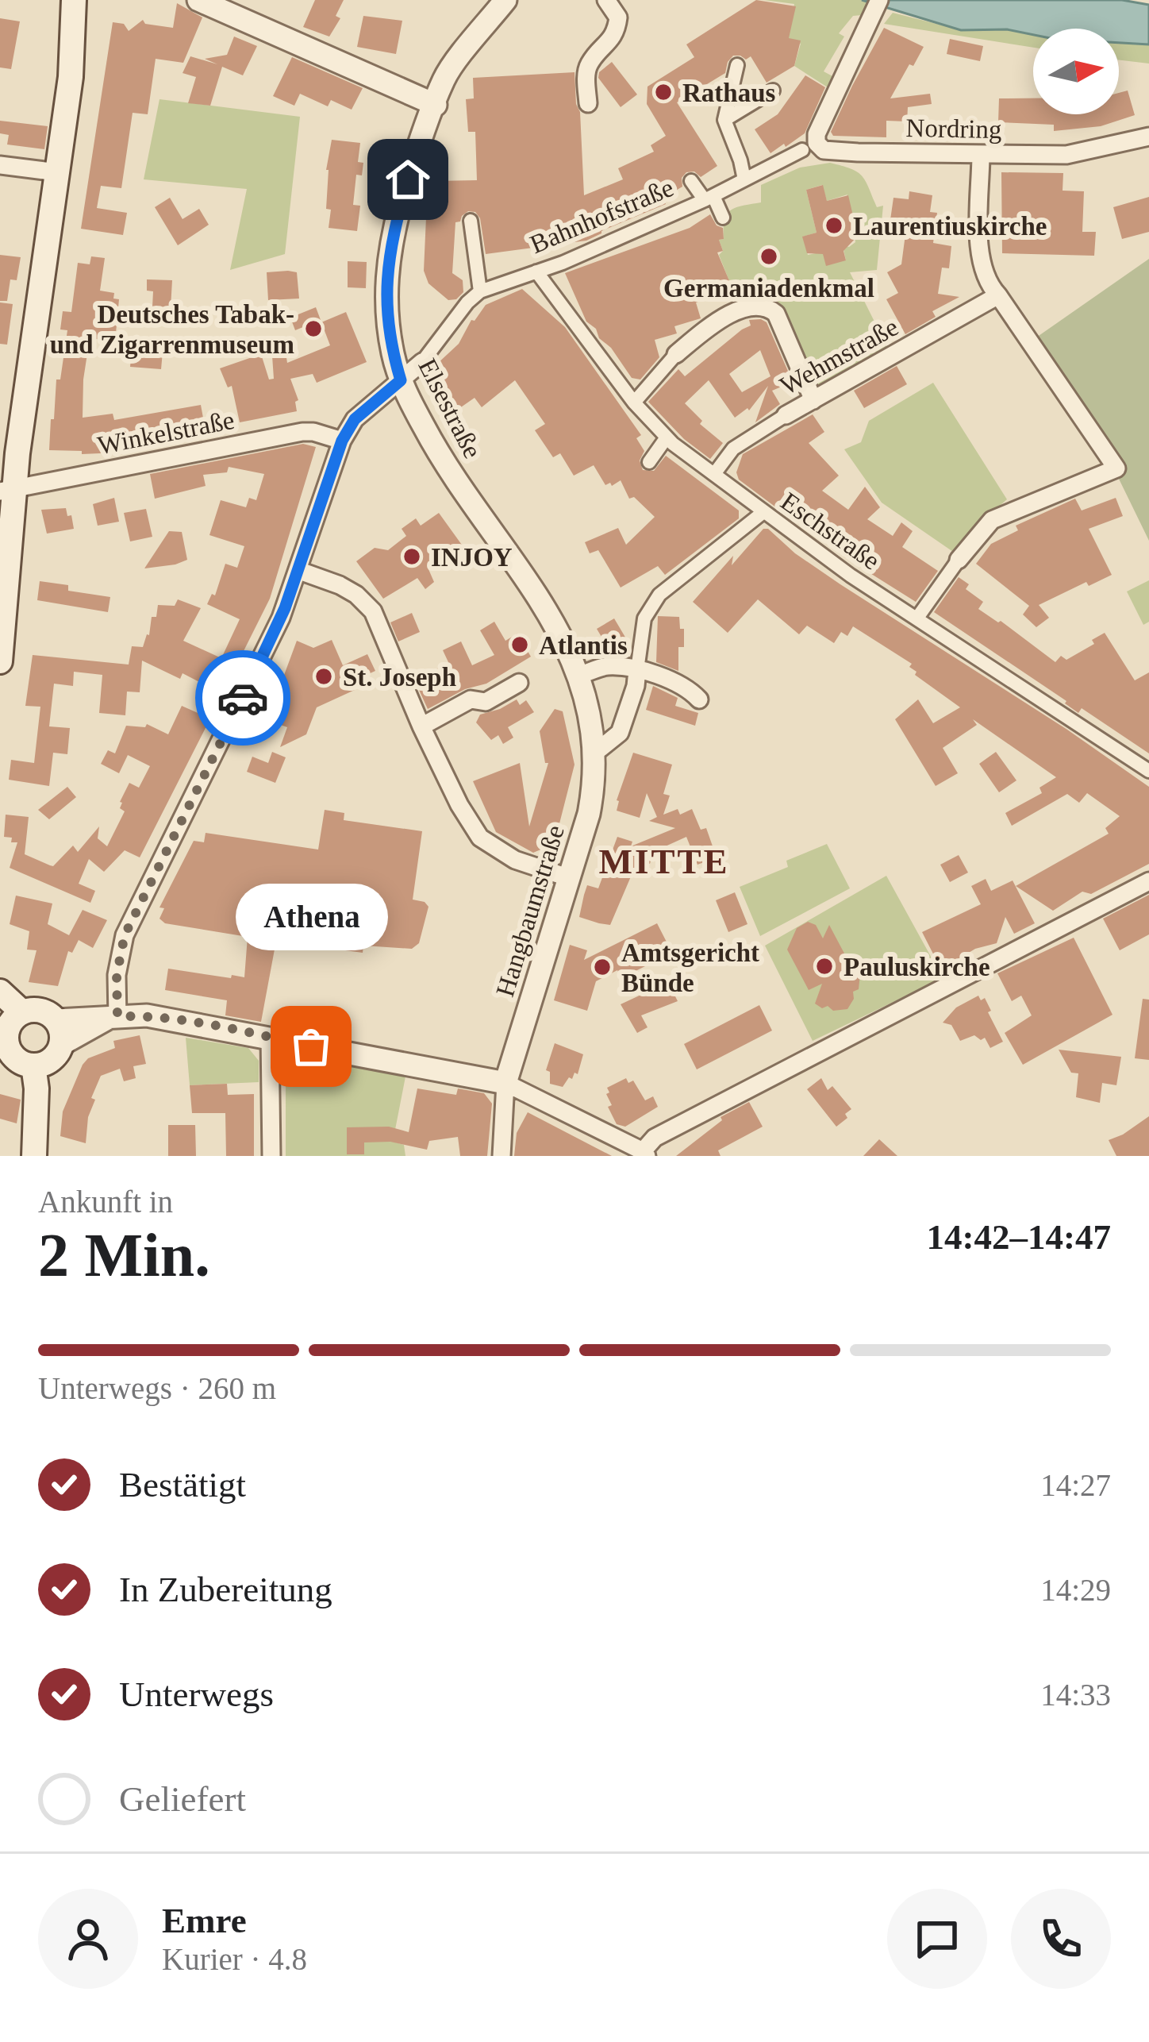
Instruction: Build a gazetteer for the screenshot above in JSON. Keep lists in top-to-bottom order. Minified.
{"streets":{"street":["Nordring","Bahnhofstraße","Wehmstraße","Elsestraße","Winkelstraße","Eschstraße","Hangbaumstraße"]},"crossings":[["Nordring","Bahnhofstraße"],["Bahnhofstraße","Eschstraße"],["Wehmstraße","Eschstraße"],["Elsestraße","Hangbaumstraße"]],"districts":["MITTE"],"places":["Rathaus","Laurentiuskirche","Germaniadenkmal","Deutsches Tabak- und Zigarrenmuseum","INJOY","Atlantis","St. Joseph","Pauluskirche","Amtsgericht Bünde","Athena"],"north":"right","page":{"bubble":"Athena","heading":["2 Min.","Ankunft in","14:42–14:47"],"panel":["Emre","Kurier · 4.8"],"bar":"Unterwegs · 260 m","list":[["Bestätigt","14:27"],["In Zubereitung","14:29"],["Unterwegs","14:33"],"Geliefert"]}}
